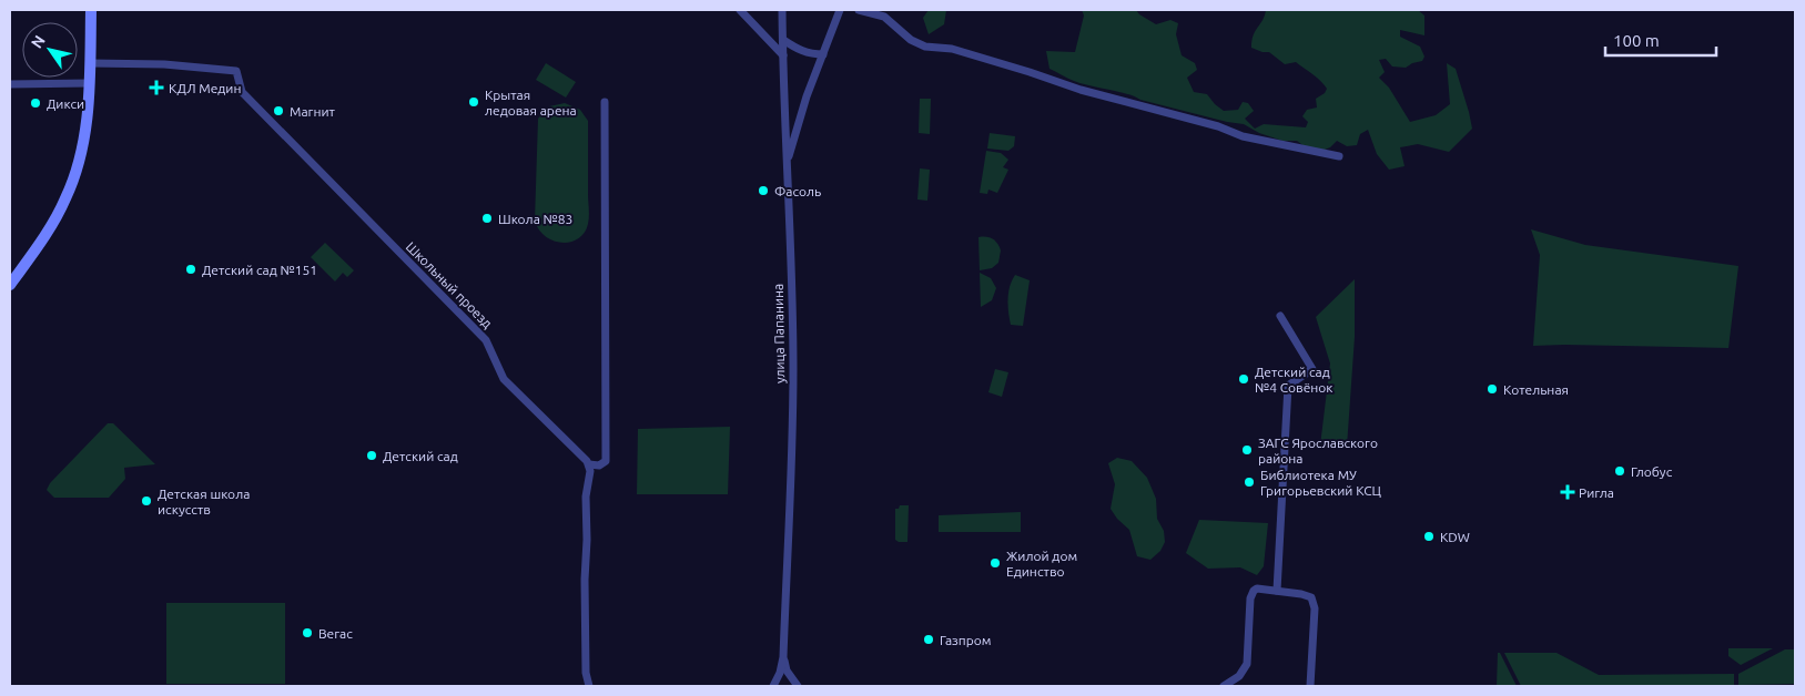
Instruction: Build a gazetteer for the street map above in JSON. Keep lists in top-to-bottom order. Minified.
{"streets":{"street":["Школьный проезд","улица Папанина"]},"places":{"health":["КДЛ Медин","Ригла"],"other":["Крытая ледовая арена","Дикси","Магнит","Фасоль","Школа №83","Детский сад №151","Детский сад №4 Совёнок","Котельная","ЗАГС Ярославского района","Детский сад","Глобус","Библиотека МУ Григорьевский КСЦ","Детская школа искусств","KDW","Жилой дом Единство","Вегас","Газпром"]},"scale_bar":"100 m","north":"top left"}
